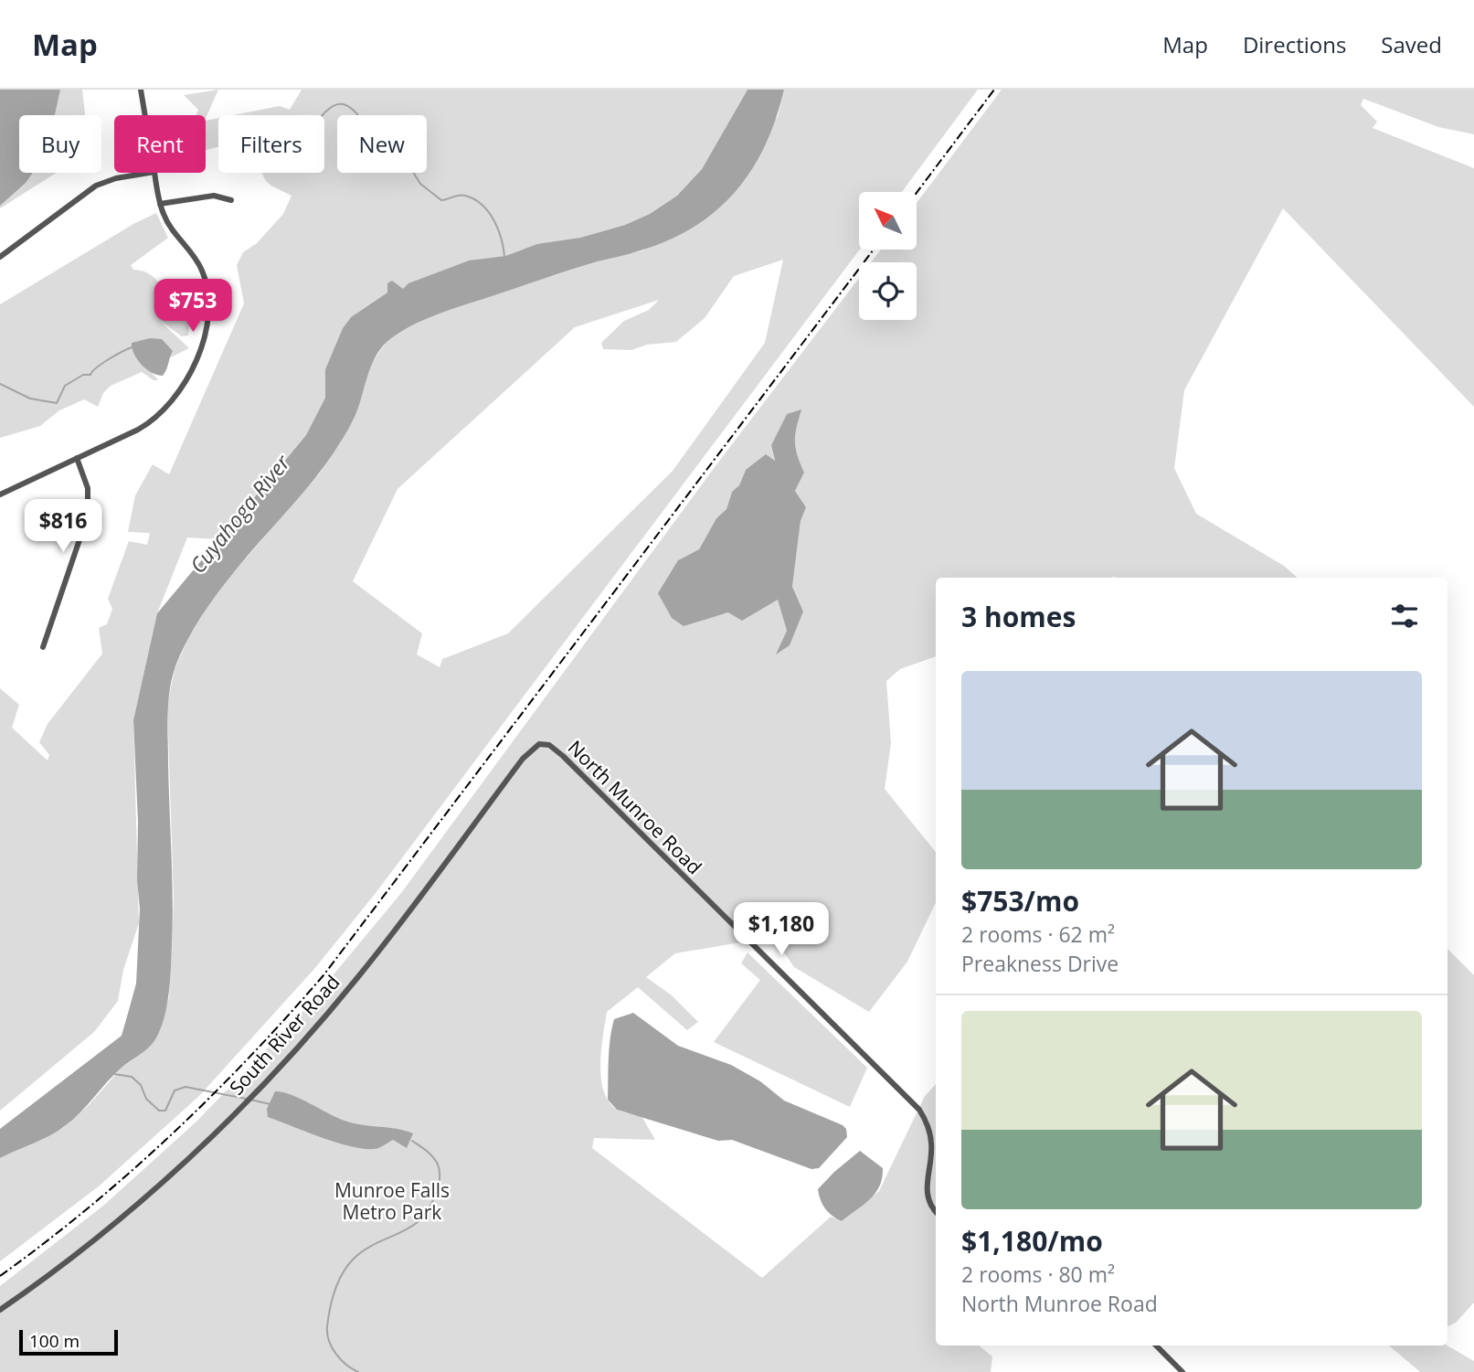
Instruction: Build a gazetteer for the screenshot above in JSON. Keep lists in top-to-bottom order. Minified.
{"streets":{"street":["North Munroe Road","South River Road"]},"crossings":[["North Munroe Road","South River Road"]],"water":["Cuyahoga River"],"parks":["Munroe Falls Metro Park"],"scale_bar":"100 m","north":"top left","page":{"header":"Map","nav":["Map","Directions","Saved"],"chip":["Buy","Rent","Filters","New"],"price":["$753","$816","$1,180"],"heading":"3 homes","list":[{"name":"$753/mo","note":"2 rooms · 62 m² · Preakness Drive"},{"name":"$1,180/mo","note":"2 rooms · 80 m² · North Munroe Road"}],"scale":"100 m"}}
